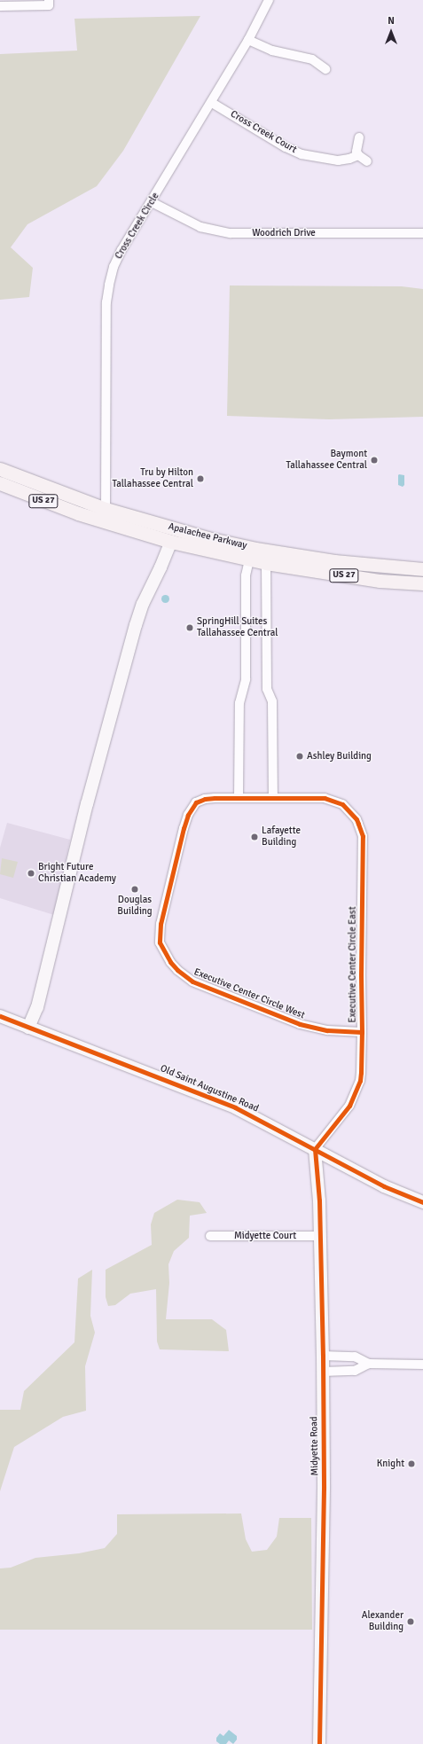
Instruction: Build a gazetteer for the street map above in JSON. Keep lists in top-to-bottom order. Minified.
{"streets":{"main road":["US 27","Apalachee Parkway"],"street":["Cross Creek Court","Cross Creek Circle","Woodrich Drive","Executive Center Circle East","Executive Center Circle West","Old Saint Augustine Road","Midyette Court","Midyette Road"]},"crossings":[["Cross Creek Court","Cross Creek Circle"],["Cross Creek Circle","Woodrich Drive"],["Cross Creek Circle","Apalachee Parkway"],["Executive Center Circle East","Executive Center Circle West"],["Executive Center Circle East","Old Saint Augustine Road"],["Executive Center Circle East","Midyette Road"],["Old Saint Augustine Road","Midyette Road"],["Midyette Court","Midyette Road"]],"places":["Baymont Tallahassee Central","Tru by Hilton Tallahassee Central","SpringHill Suites Tallahassee Central","Ashley Building","Lafayette Building","Bright Future Christian Academy","Douglas Building","Knight","Alexander Building"],"north":"top"}
